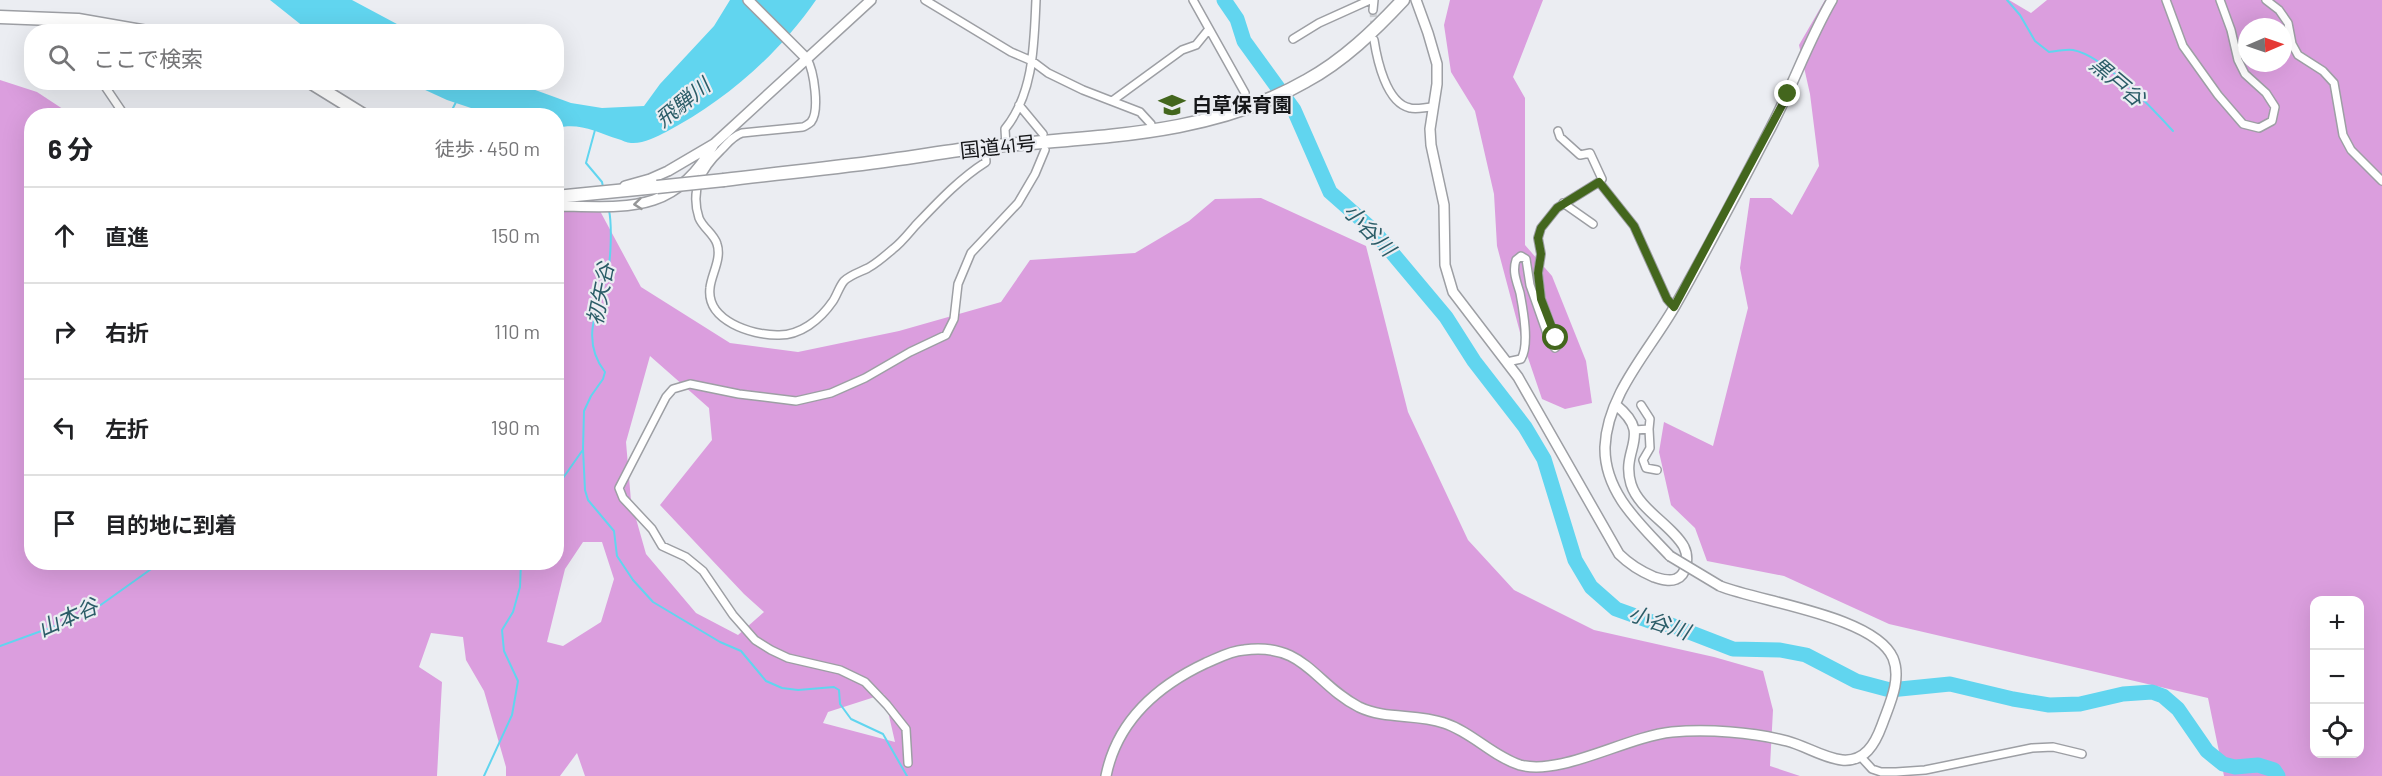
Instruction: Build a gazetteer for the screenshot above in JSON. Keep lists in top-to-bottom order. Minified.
{"streets":{"highway":["国道41号"]},"water":["黒戸谷","飛騨川","小谷川","初矢谷","山本谷"],"places":{"school or university":["白草保育園"]},"north":"right","page":{"search":"ここで検索","heading":["6 分","徒歩 · 450 m"],"list":[["直進","150 m"],["右折","110 m"],["左折","190 m"],"目的地に到着"],"map_buttons":["+","−"]}}
